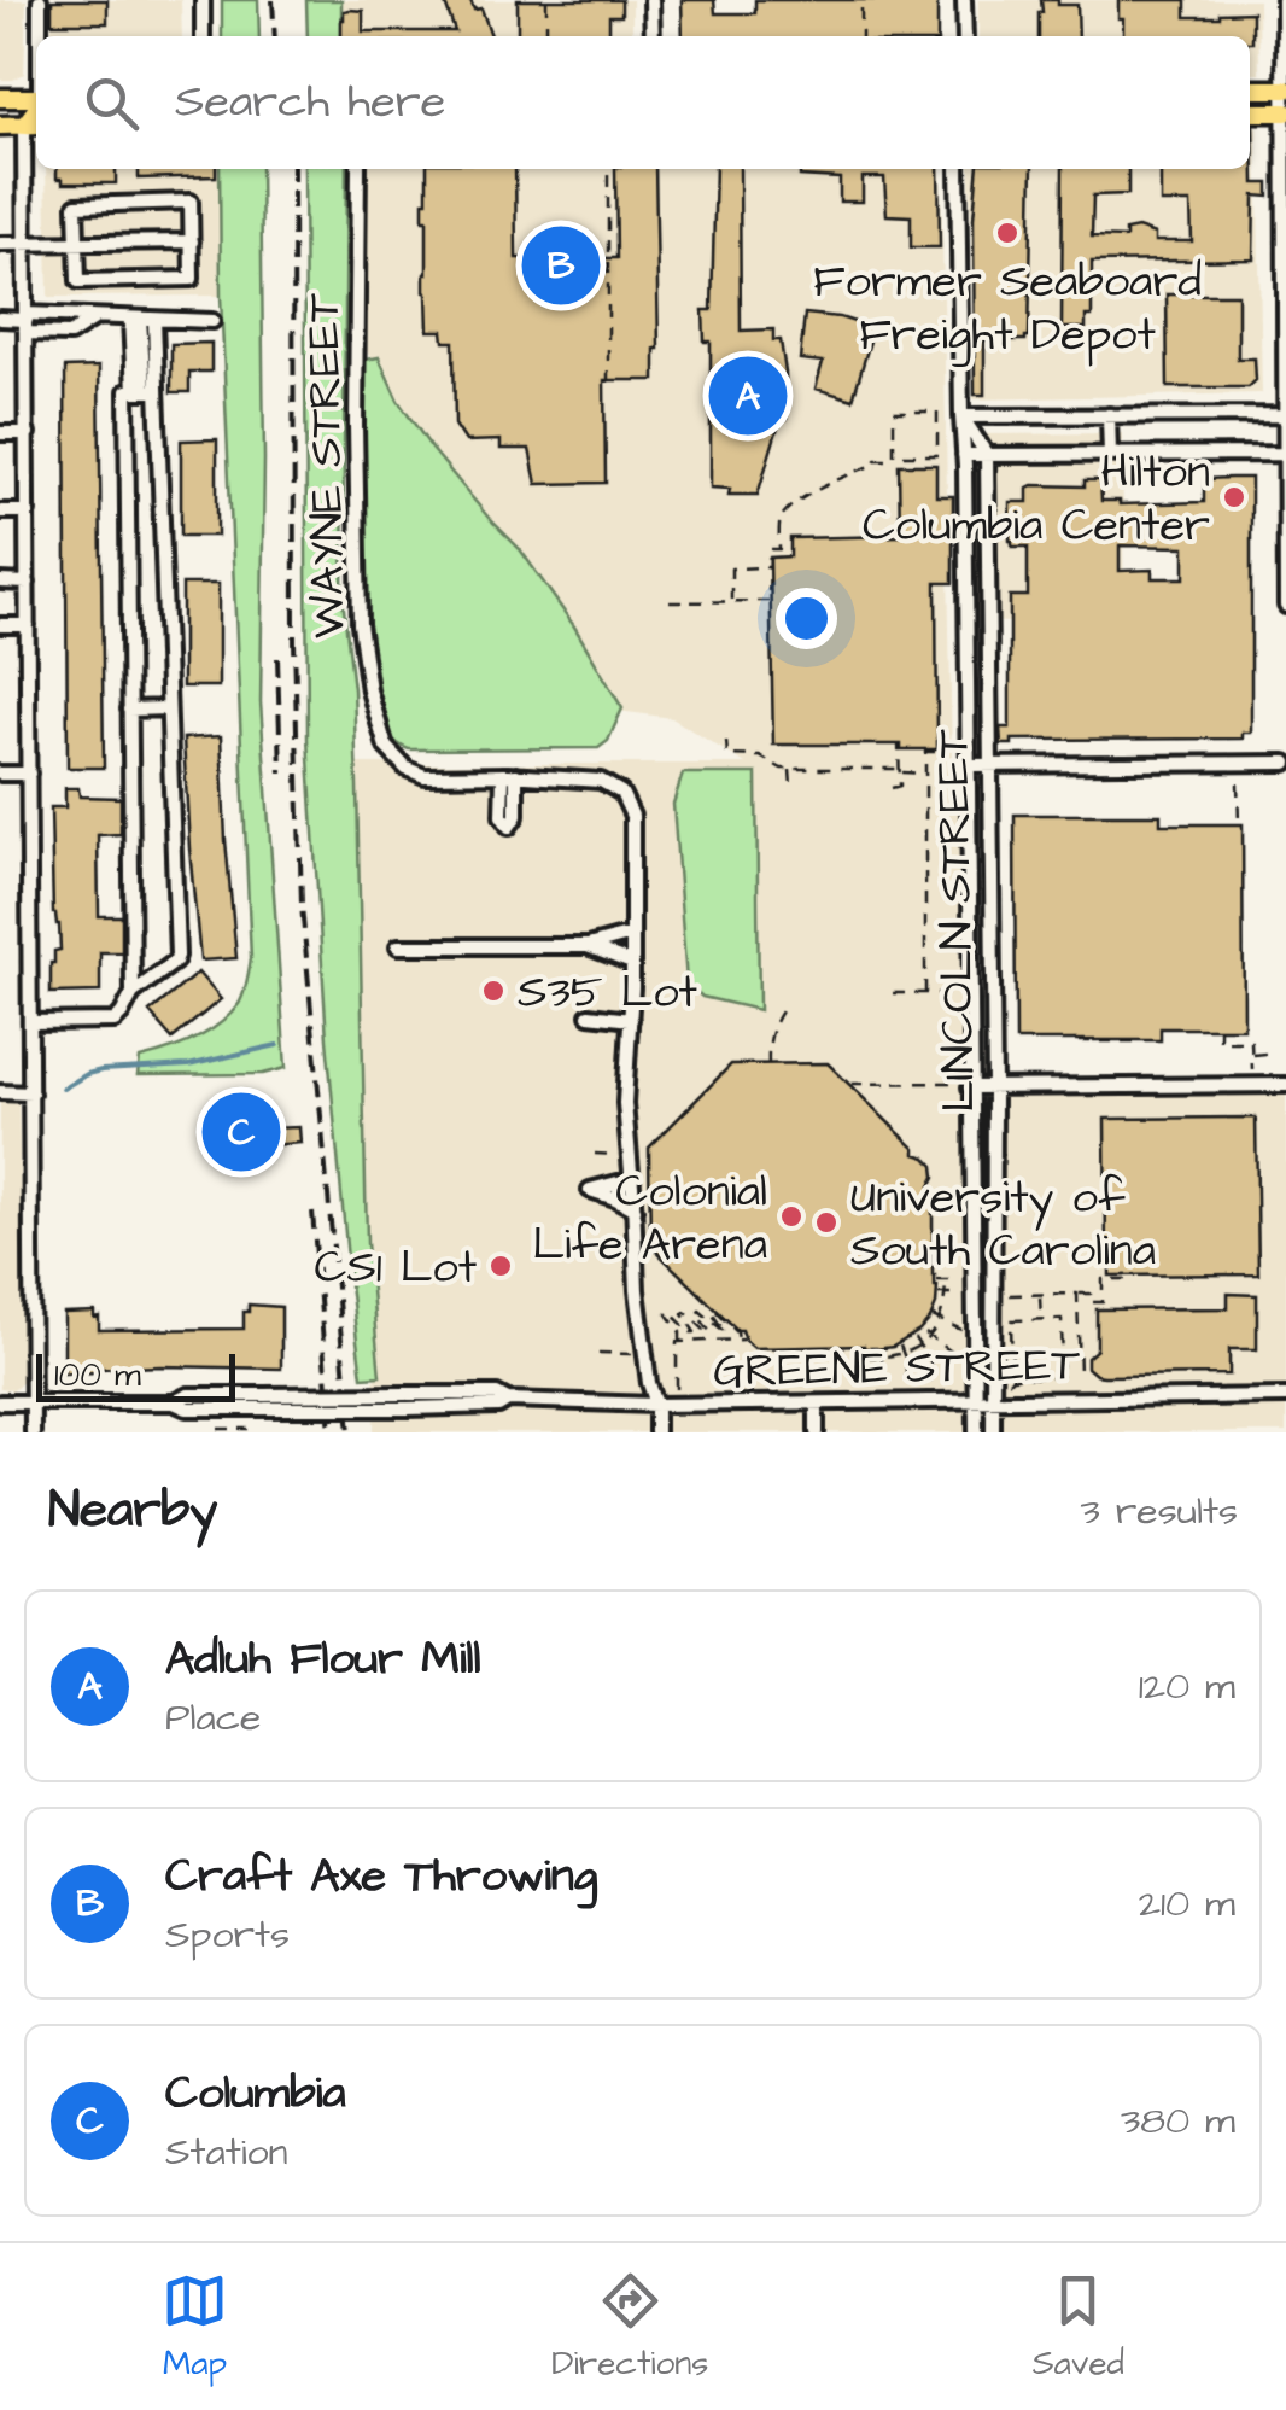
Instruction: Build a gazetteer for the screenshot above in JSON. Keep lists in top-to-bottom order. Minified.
{"streets":{"street":["WAYNE STREET","LINCOLN STREET","GREENE STREET"]},"crossings":[["LINCOLN STREET","GREENE STREET"]],"places":["Former Seaboard Freight Depot","Hilton Columbia Center","S35 Lot","Colonial Life Arena","University of South Carolina","CS1 Lot"],"scale_bar":"100 m","page":{"search":"Search here","pins":["B","A","C"],"scale":"100 m","heading":["Nearby","3 results"],"list":[{"mark":"A","name":"Adluh Flour Mill","note":"Place","value":"120 m"},{"mark":"B","name":"Craft Axe Throwing","note":"Sports","value":"210 m"},{"mark":"C","name":"Columbia","note":"Station","value":"380 m"}],"nav":["Map","Directions","Saved"]}}
